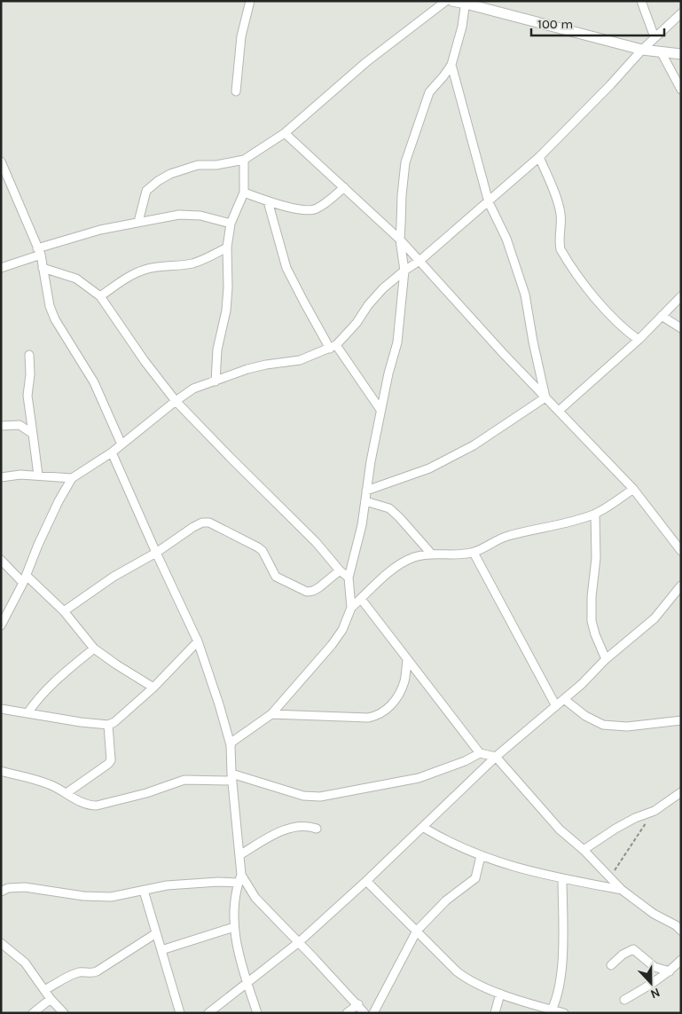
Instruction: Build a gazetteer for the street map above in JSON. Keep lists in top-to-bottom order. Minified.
{"scale_bar":"100 m","north":"bottom"}
